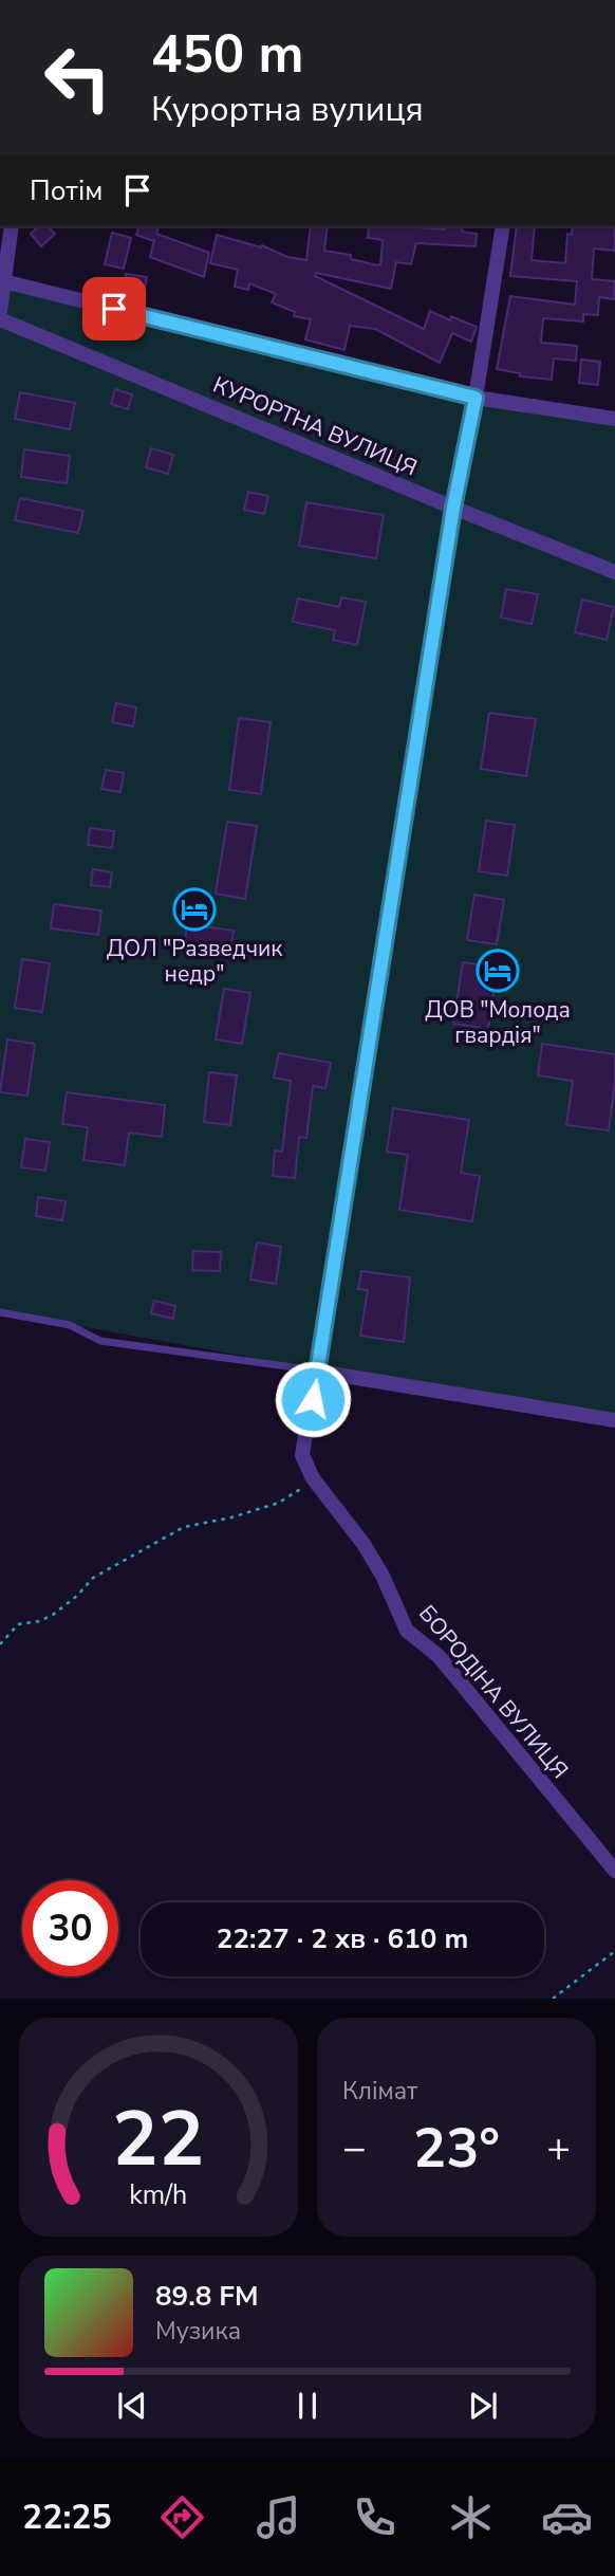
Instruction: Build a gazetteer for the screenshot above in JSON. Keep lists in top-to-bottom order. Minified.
{"streets":{"street":["КУРОРТНА ВУЛИЦЯ","БОРОДІНА ВУЛИЦЯ"]},"crossings":[["КУРОРТНА ВУЛИЦЯ","БОРОДІНА ВУЛИЦЯ"]],"places":{"hotel":["ДОЛ \"Разведчик недр\"","ДОВ \"Молода гвардія\""]},"page":{"turn":["450 m","Курортна вулиця"],"then":"Потім","limit":"30","trip":"22:27 · 2 хв · 610 m","tile":"Клімат","heat":["−","23°","+"],"song":["89.8 FM","Музика"],"tabs":"22:25","gauge":["22","km/h"]}}
